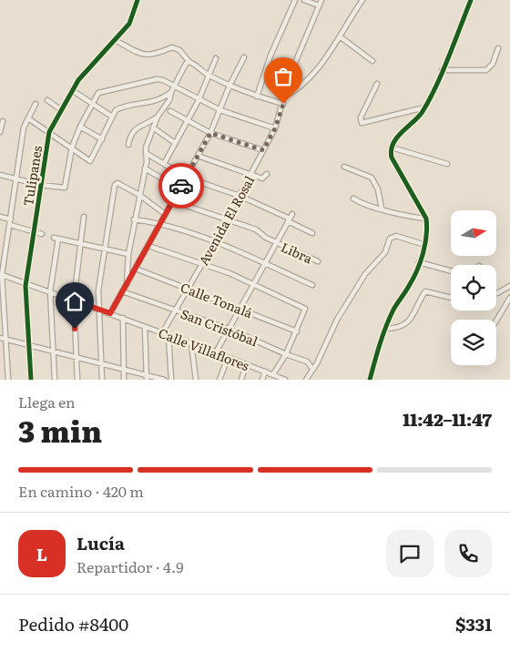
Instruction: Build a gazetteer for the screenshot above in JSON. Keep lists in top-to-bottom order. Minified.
{"streets":{"street":["Tulipanes","Avenida El Rosal","Libra","Calle Tonalá","San Cristóbal","Calle Villaflores"]},"crossings":[["Tulipanes","Calle Villaflores"],["Avenida El Rosal","Libra"],["Avenida El Rosal","Calle Tonalá"],["Avenida El Rosal","San Cristóbal"],["Avenida El Rosal","Calle Villaflores"]],"north":"right","page":{"heading":["3 min","Llega en","11:42–11:47"],"panel":["Lucía","Repartidor · 4.9","Pedido #8400","$331"],"bar":"En camino · 420 m","round":"L"}}
